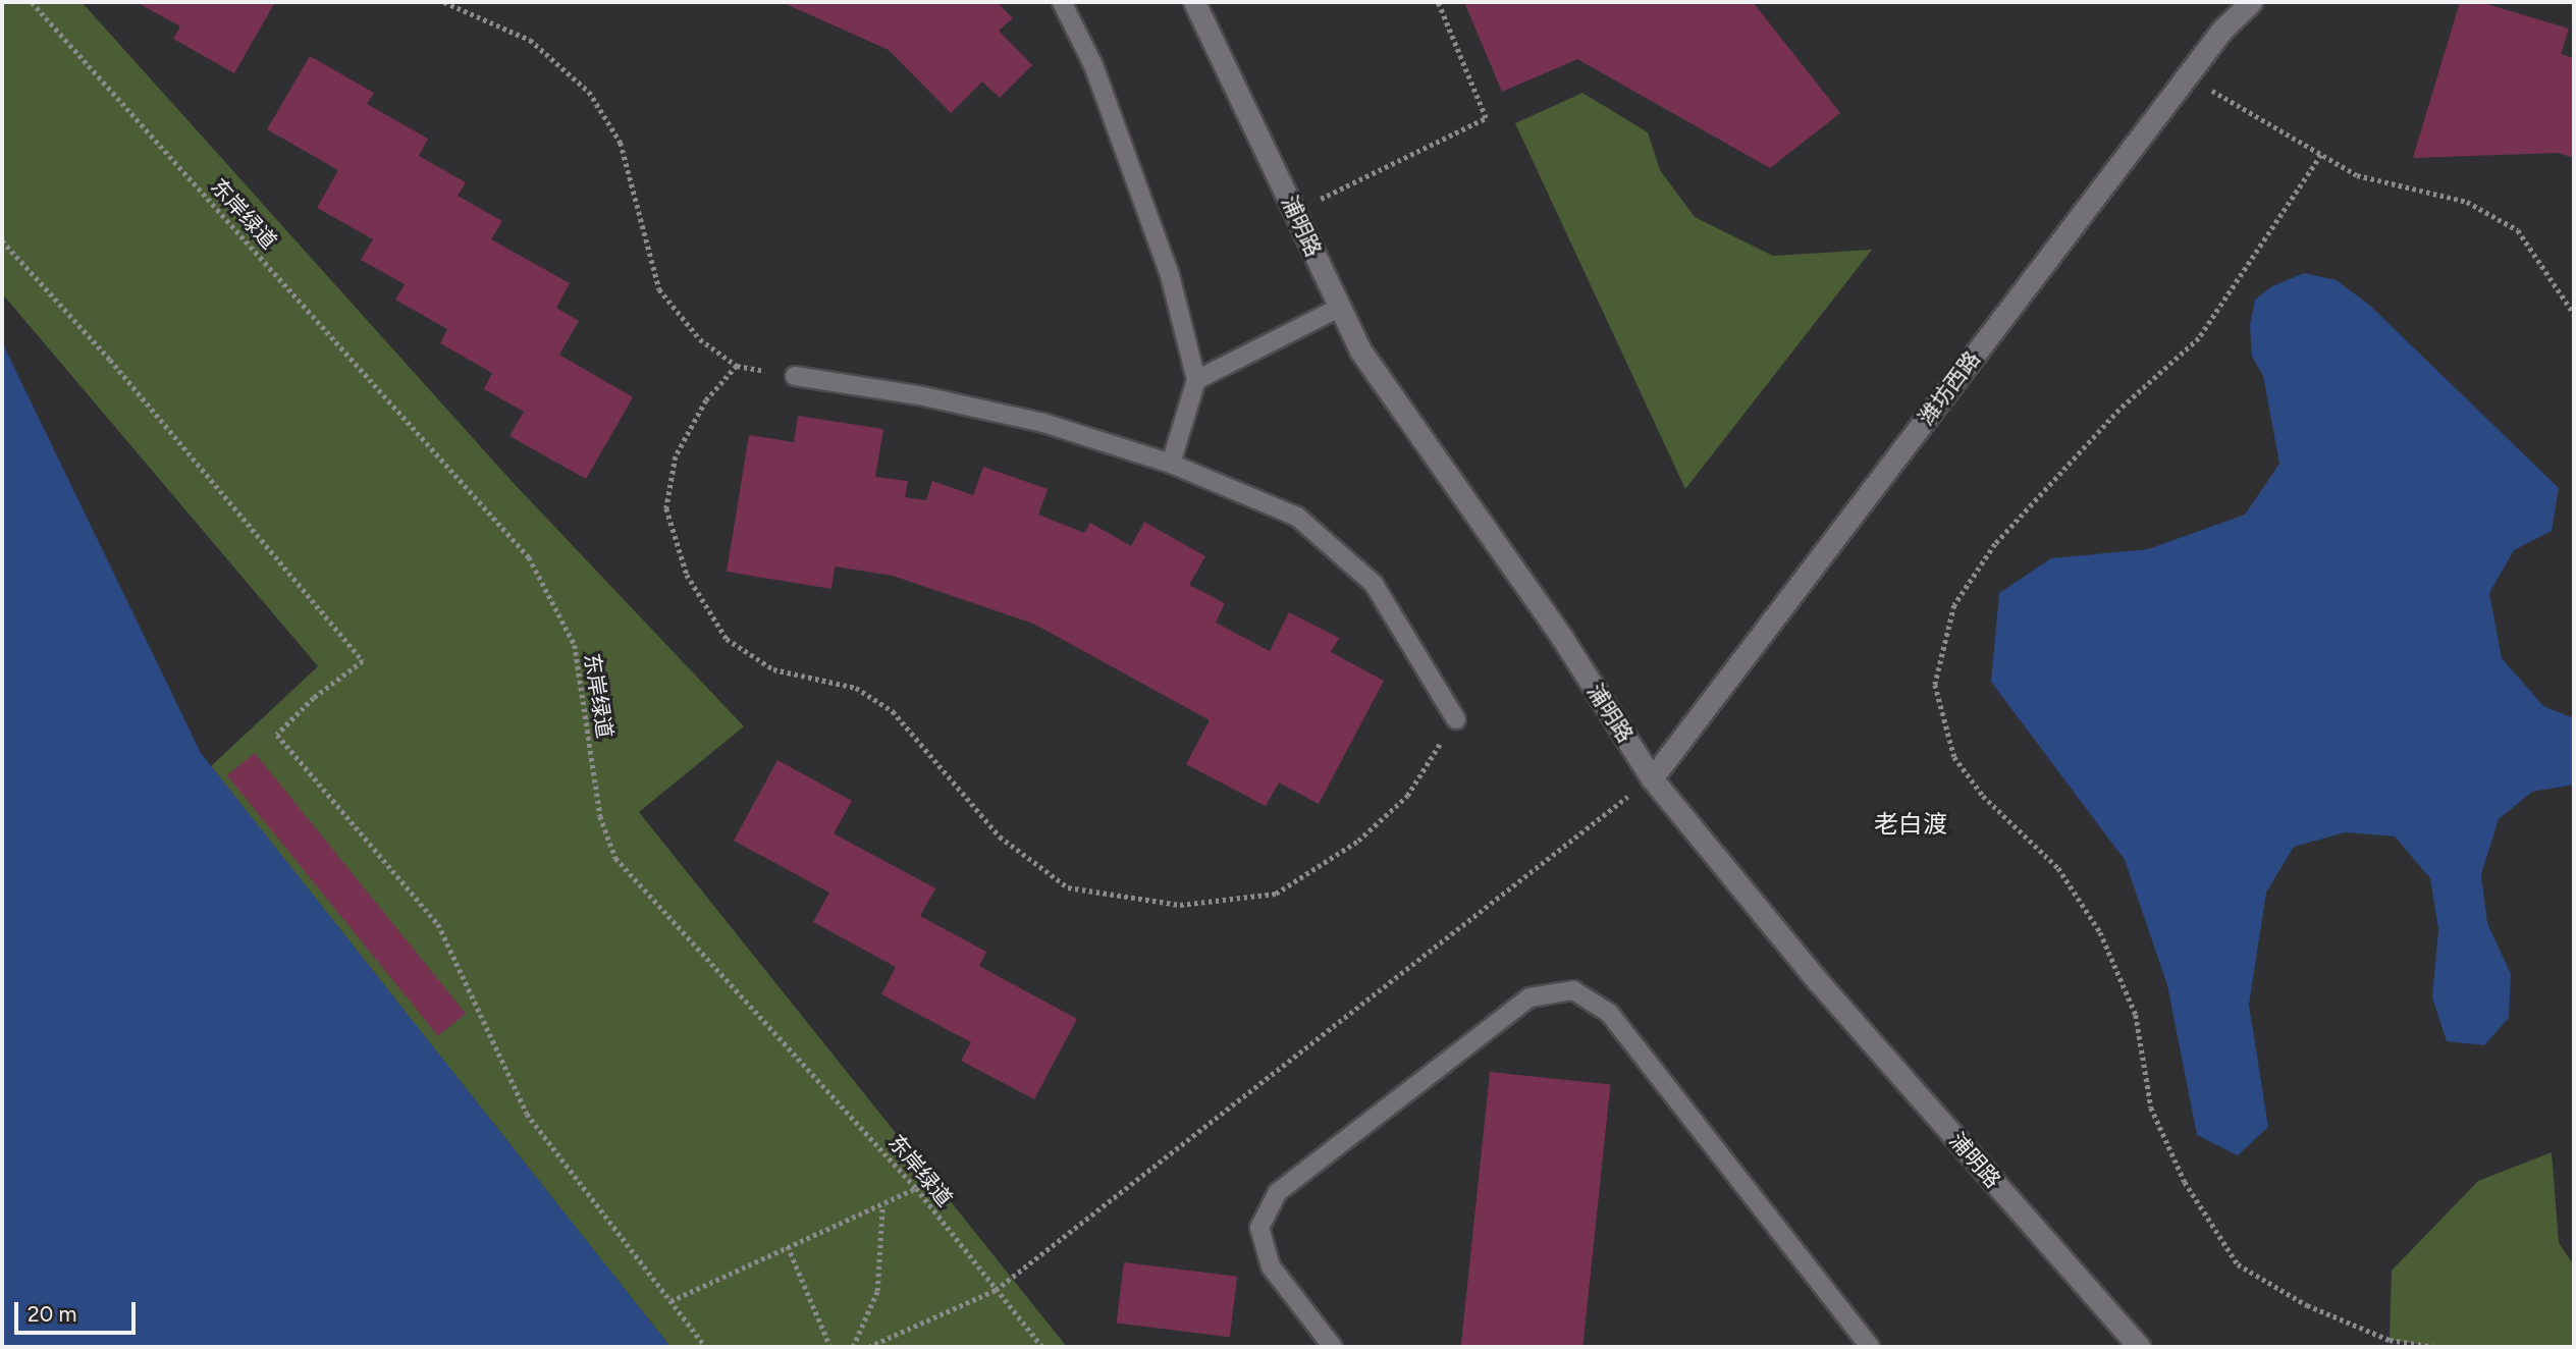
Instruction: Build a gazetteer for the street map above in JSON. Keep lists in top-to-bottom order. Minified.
{"streets":{"main road":["浦明路","潍坊西路"],"path":["东岸绿道"]},"crossings":[["浦明路","潍坊西路"]],"districts":["老白渡"],"scale_bar":"20 m"}
